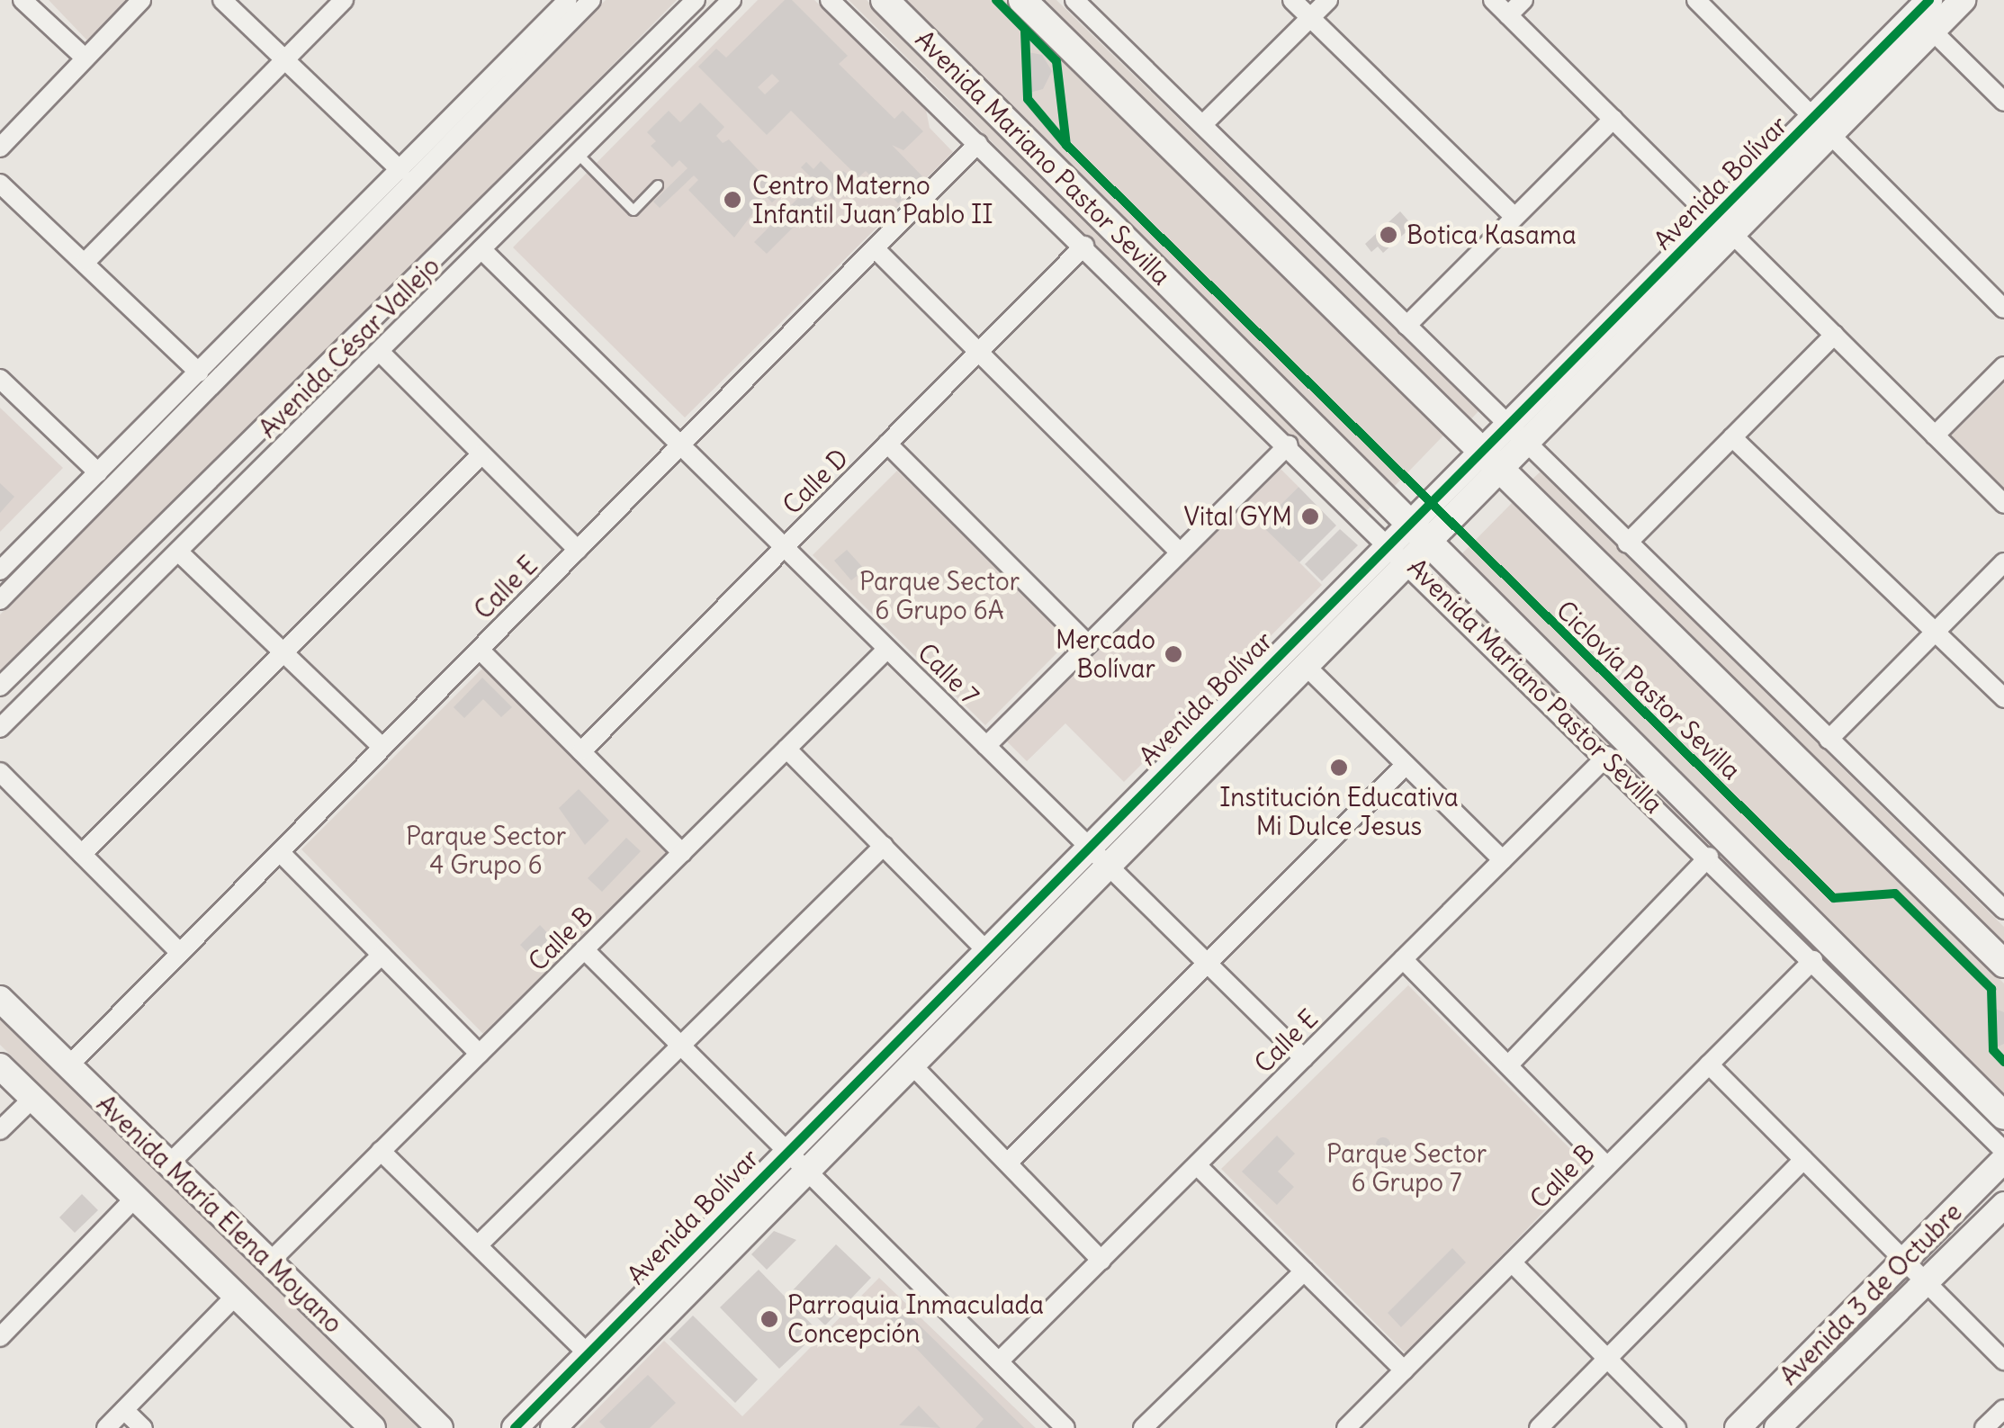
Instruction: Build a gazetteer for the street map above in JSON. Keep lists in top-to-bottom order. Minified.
{"streets":{"main road":["Avenida Mariano Pastor Sevilla"],"street":["Avenida Bolívar","Avenida César Vallejo","Calle D","Calle E","Calle 7","Calle B","Avenida María Elena Moyano","Avenida 3 de Octubre"],"cycle path":["Ciclovía Pastor Sevilla"]},"crossings":[["Avenida Mariano Pastor Sevilla","Avenida Bolívar"],["Avenida Mariano Pastor Sevilla","Calle D"],["Avenida Mariano Pastor Sevilla","Calle E"],["Avenida Mariano Pastor Sevilla","Calle B"],["Avenida Bolívar","Calle 7"],["Avenida César Vallejo","Calle 7"],["Calle D","Calle 7"],["Calle E","Calle 7"],["Calle E","Avenida María Elena Moyano"],["Calle 7","Calle B"],["Calle B","Avenida María Elena Moyano"]],"parks":["Parque Sector 6 Grupo 6A","Parque Sector 4 Grupo 6","Parque Sector 6 Grupo 7"],"places":["Centro Materno Infantil Juan Pablo II","Botica Kasama","Vital GYM","Mercado Bolívar","Institución Educativa Mi Dulce Jesus","Parroquia Inmaculada Concepción"]}
